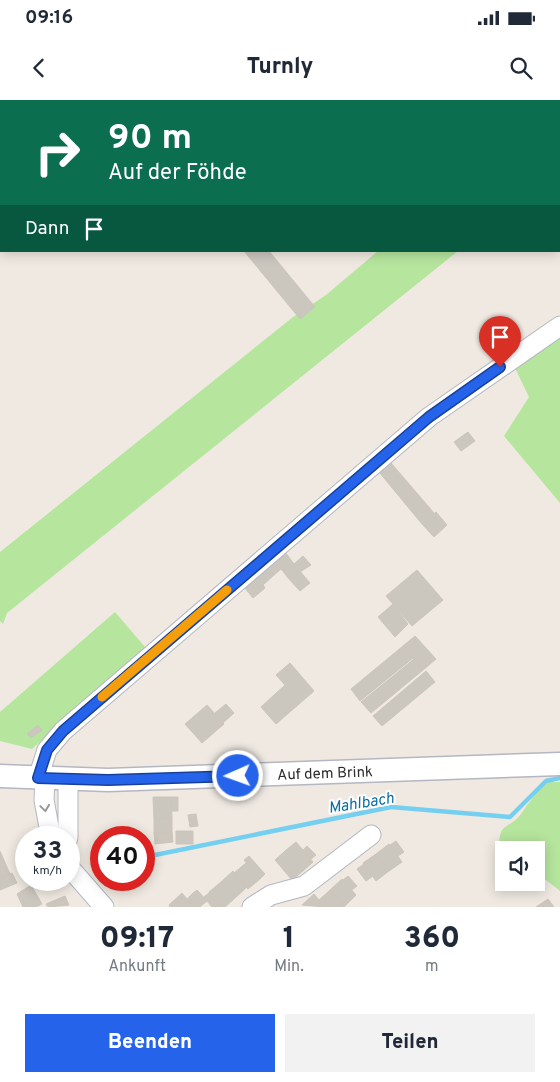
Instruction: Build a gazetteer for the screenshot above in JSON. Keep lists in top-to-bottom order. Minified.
{"streets":{"street":["Auf dem Brink"]},"water":["Mahlbach"],"page":{"status":"09:16","header":"Turnly","turn":["90 m","Auf der Föhde"],"then":"Dann","speed":"33 km/h","limit":"40","eta":["09:17","Ankunft","1","Min.","360","m"],"buttons":["Beenden","Teilen"]}}
